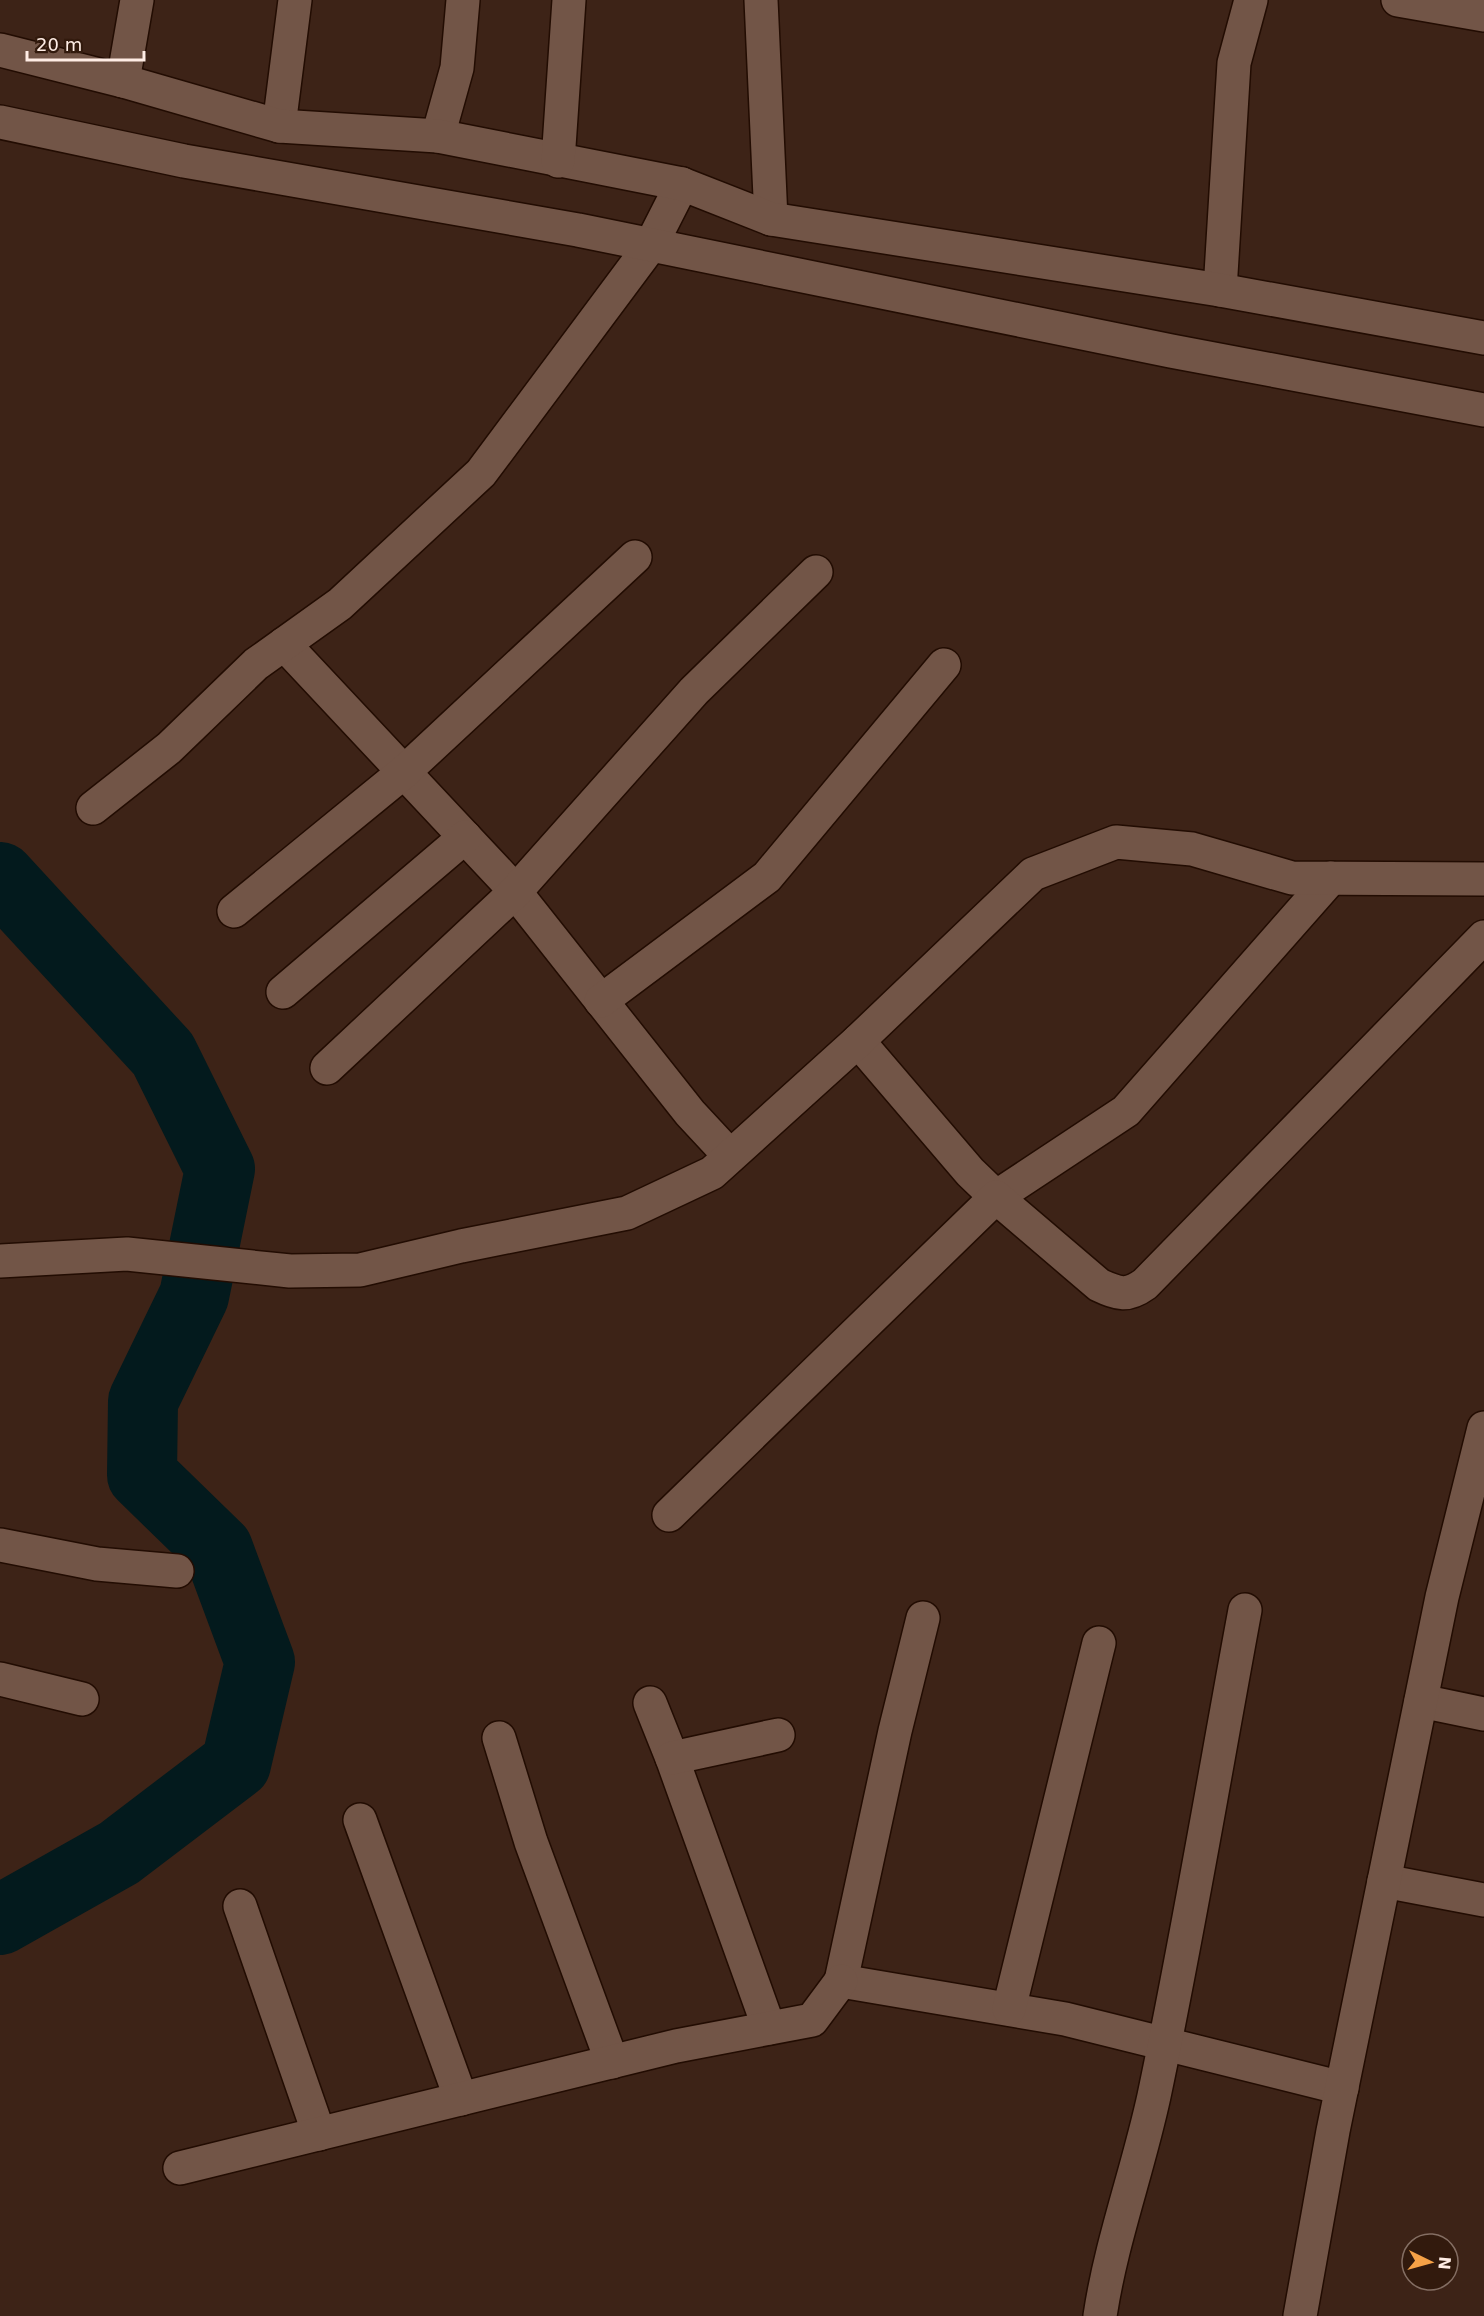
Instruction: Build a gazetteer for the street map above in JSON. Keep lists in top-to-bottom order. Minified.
{"scale_bar":"20 m","north":"right"}
